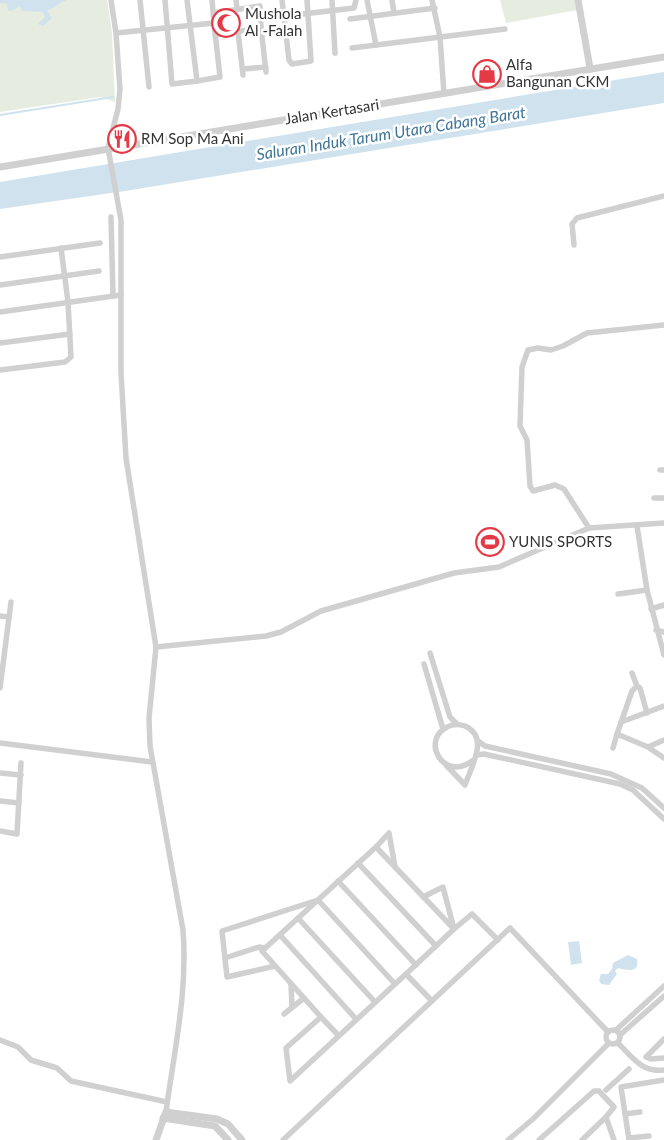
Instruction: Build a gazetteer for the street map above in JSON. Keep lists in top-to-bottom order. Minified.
{"streets":{"street":["Jalan Kertasari"]},"water":["Saluran Induk Tarum Utara Cabang Barat"],"places":{"mosque":["Mushola Al -Falah"],"shop":["Alfa Bangunan CKM"],"restaurant":["RM Sop Ma Ani"],"sports":["YUNIS SPORTS"]}}
